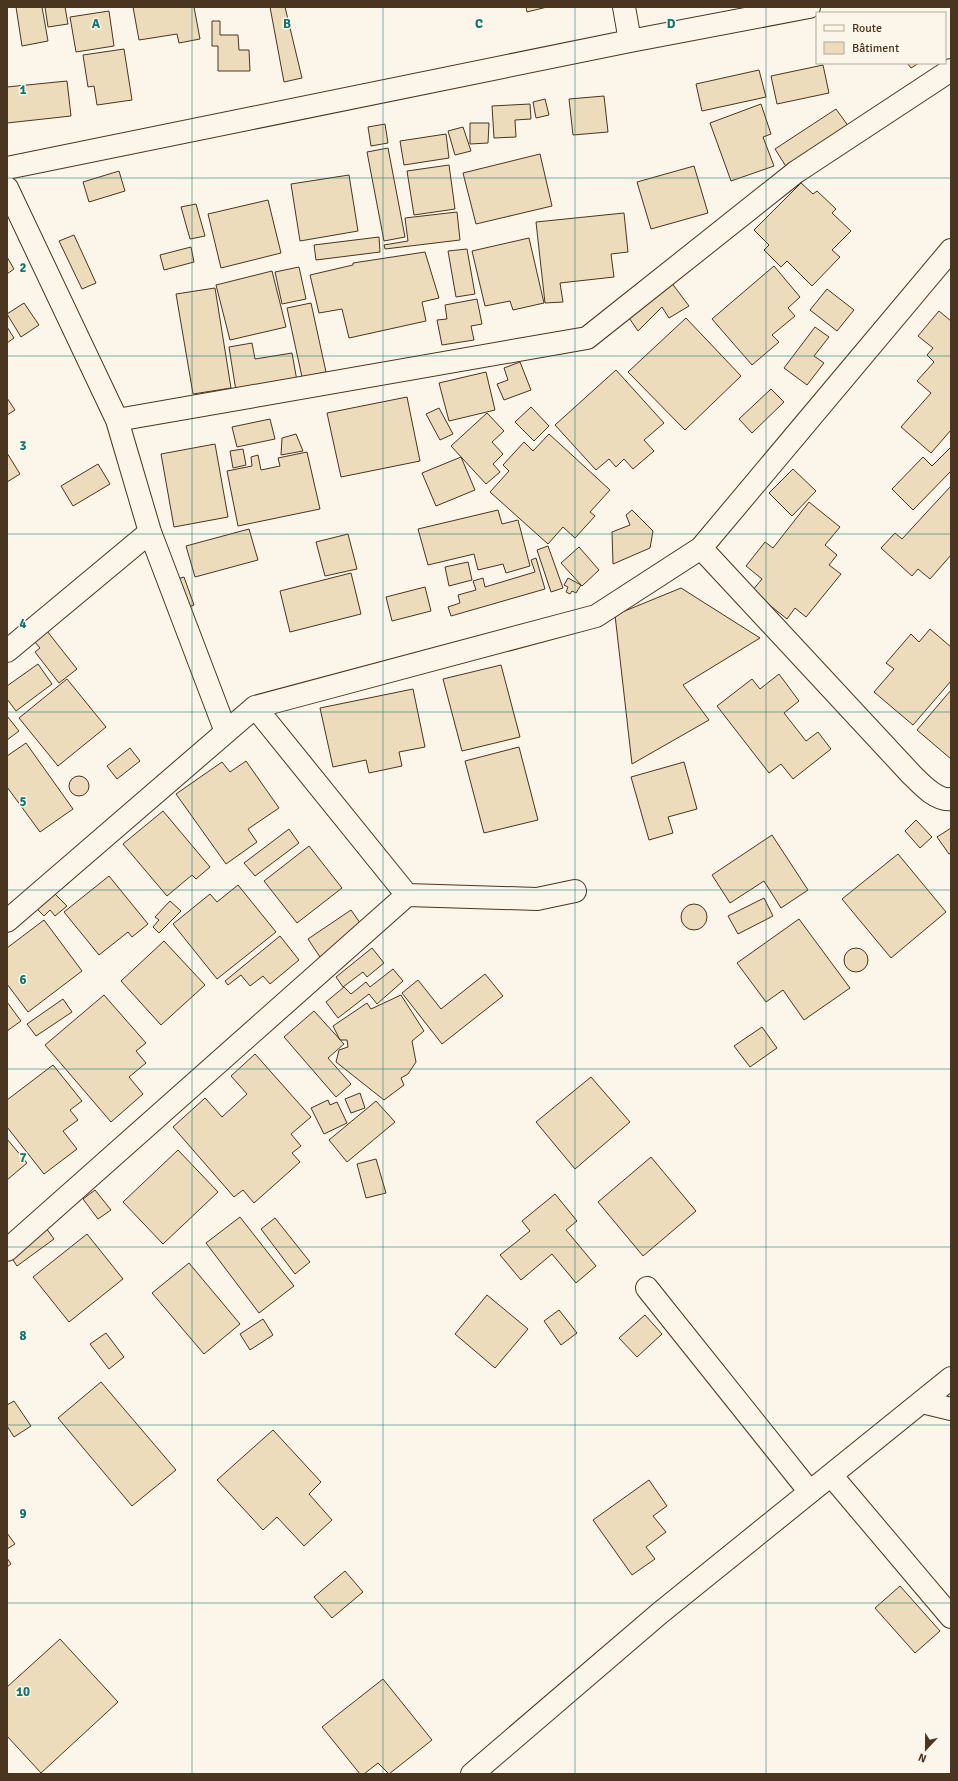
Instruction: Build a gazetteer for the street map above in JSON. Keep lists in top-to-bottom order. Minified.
{"legend":["Route","Bâtiment"],"north":"bottom","grid":{"columns":["A","B","C","D"],"rows":["1","2","3","4","5","6","7","8","9","10"]}}
